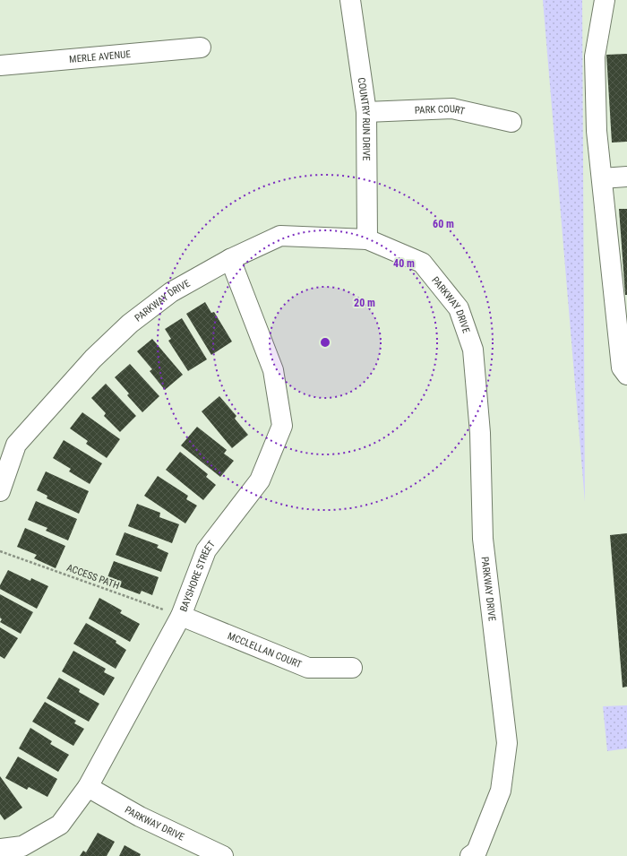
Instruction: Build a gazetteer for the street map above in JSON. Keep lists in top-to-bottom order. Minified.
{"streets":{"street":["MERLE AVENUE","PARK COURT","COUNTRY RUN DRIVE","PARKWAY DRIVE","BAYSHORE STREET","MCCLELLAN COURT"],"path":["ACCESS PATH"]},"crossings":[["PARK COURT","COUNTRY RUN DRIVE"],["COUNTRY RUN DRIVE","PARKWAY DRIVE"],["PARKWAY DRIVE","BAYSHORE STREET"],["ACCESS PATH","BAYSHORE STREET"],["ACCESS PATH","MCCLELLAN COURT"],["BAYSHORE STREET","MCCLELLAN COURT"]],"rings":["60 m","40 m","20 m"]}
